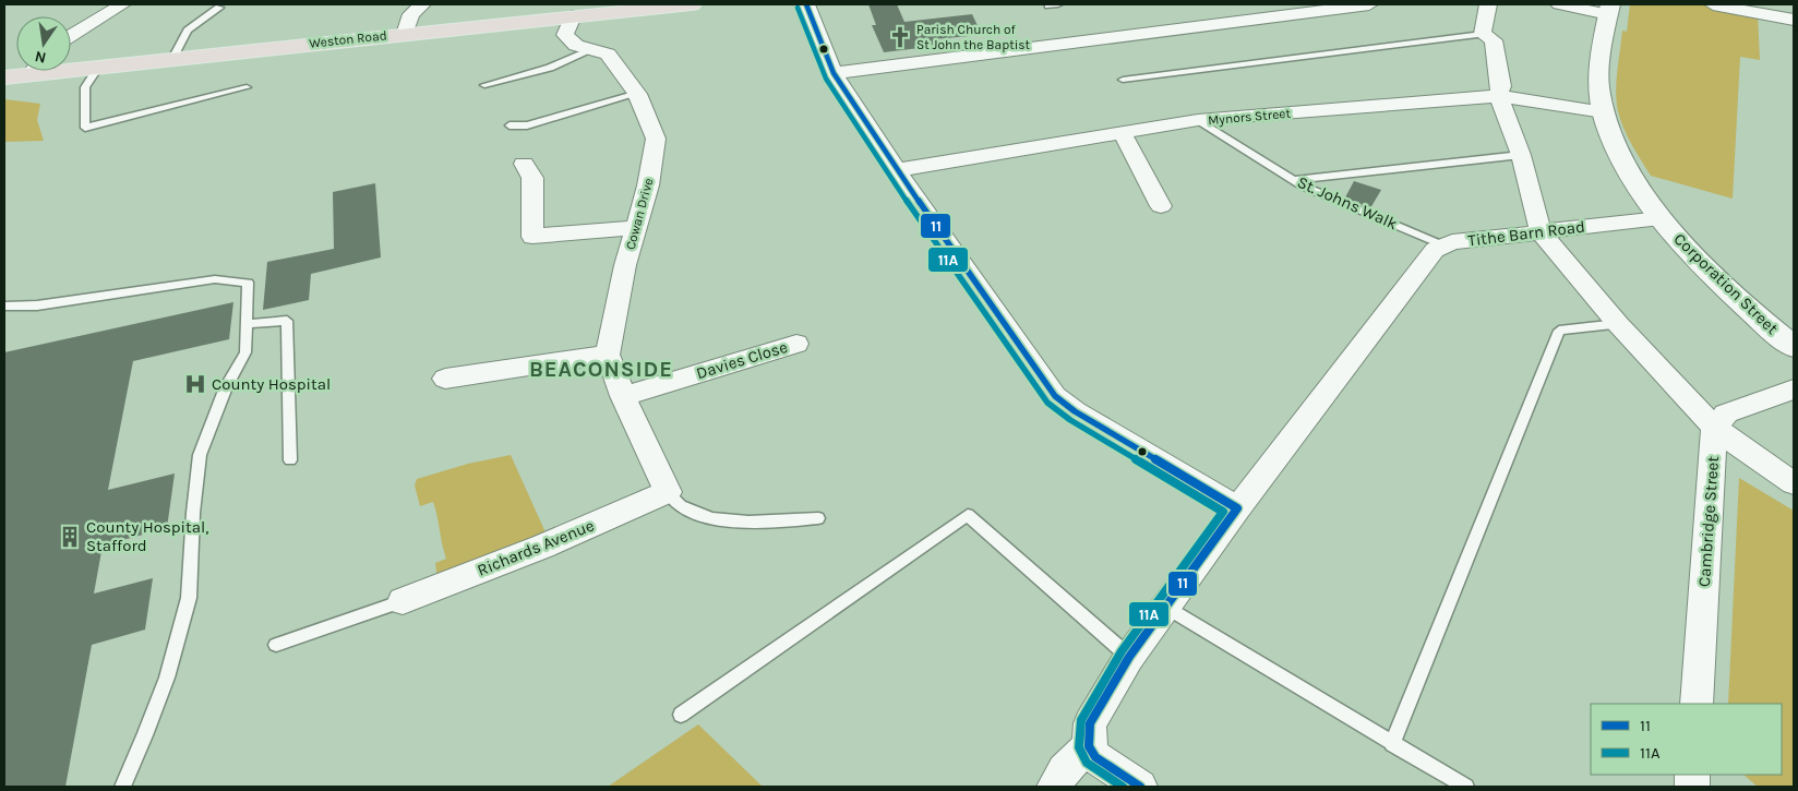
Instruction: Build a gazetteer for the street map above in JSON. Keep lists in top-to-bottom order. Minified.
{"streets":{"highway":["Weston Road"],"street":["Mynors Street","Cowan Drive","Tithe Barn Road","Corporation Street","Davies Close","Cambridge Street","Richards Avenue"],"lane":["St. Johns Walk"]},"crossings":[["Weston Road","Cowan Drive"],["Mynors Street","St. Johns Walk"],["Mynors Street","Corporation Street"],["St. Johns Walk","Tithe Barn Road"],["Cowan Drive","Davies Close"],["Cowan Drive","Richards Avenue"],["Tithe Barn Road","Corporation Street"]],"districts":["BEACONSIDE"],"places":{"church":["Parish Church of St John the Baptist"],"hospital":["County Hospital"],"building":["County Hospital, Stafford"]},"lines":["transit line 11","transit line 11A"],"legend":["11","11A"],"north":"bottom"}
